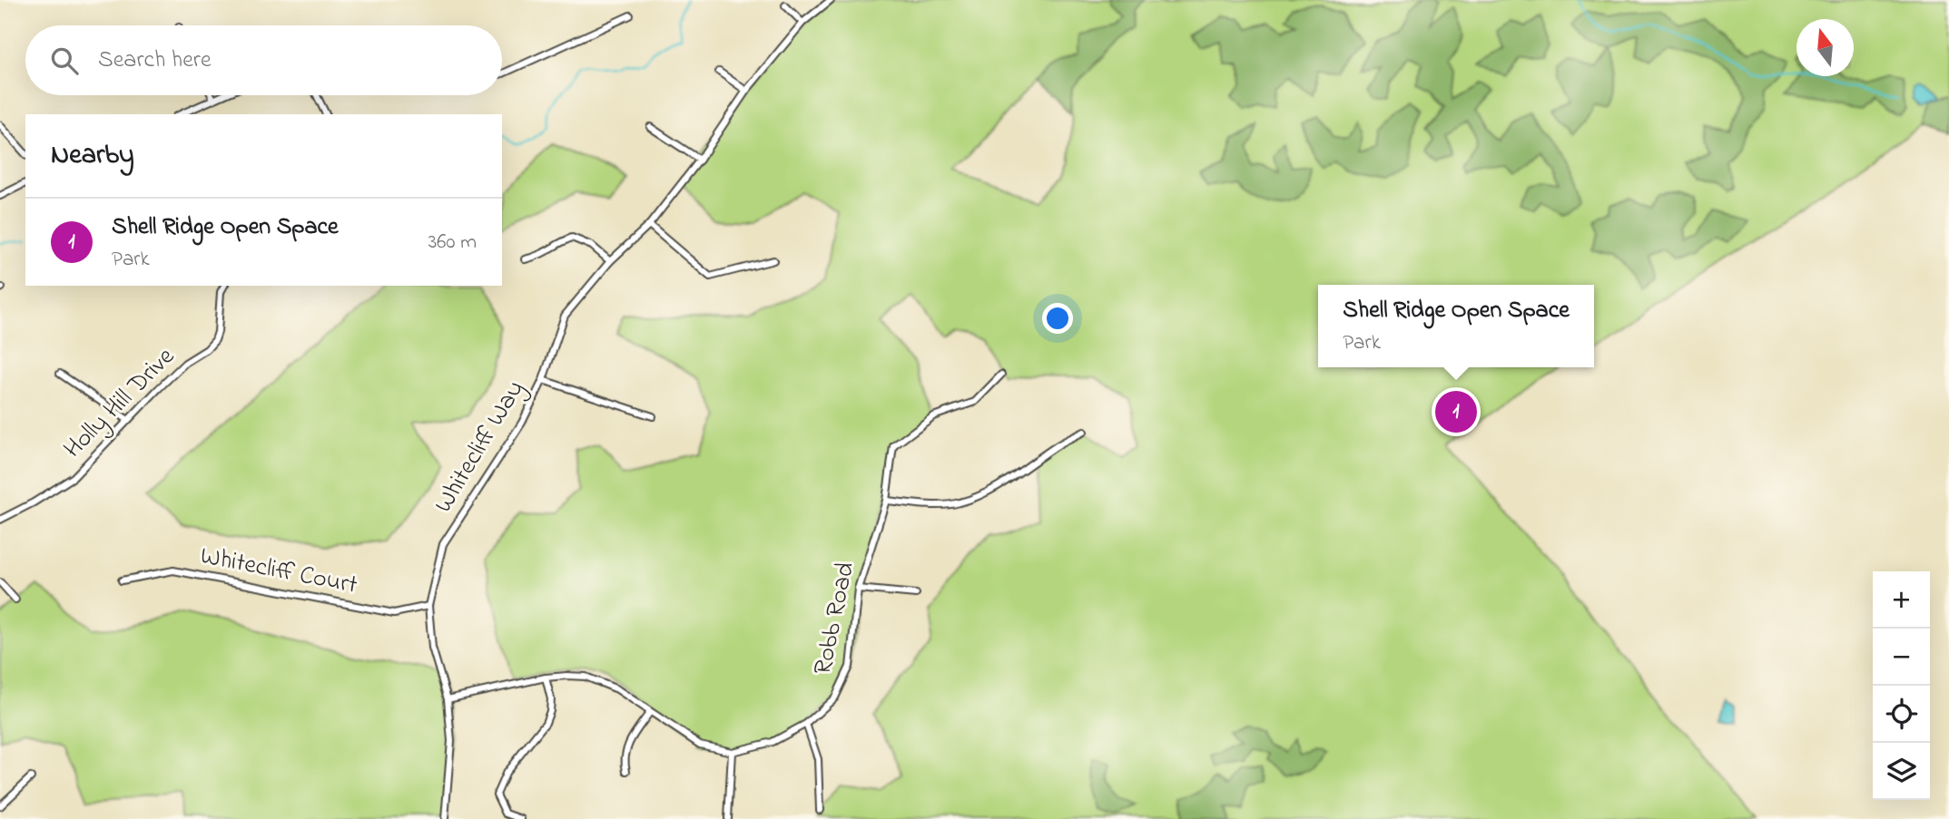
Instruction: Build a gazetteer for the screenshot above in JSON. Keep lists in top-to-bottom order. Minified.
{"streets":{"street":["Holly Hill Drive","Whitecliff Way","Whitecliff Court","Robb Road"]},"crossings":[["Whitecliff Way","Whitecliff Court"],["Whitecliff Way","Robb Road"]],"north":"top","page":{"search":"Search here","heading":"Nearby","list":[{"mark":"1","name":"Shell Ridge Open Space","note":"Park","value":"360 m"}],"popup":["Shell Ridge Open Space","Park"],"pins":"1","map_buttons":["+","−"]}}
